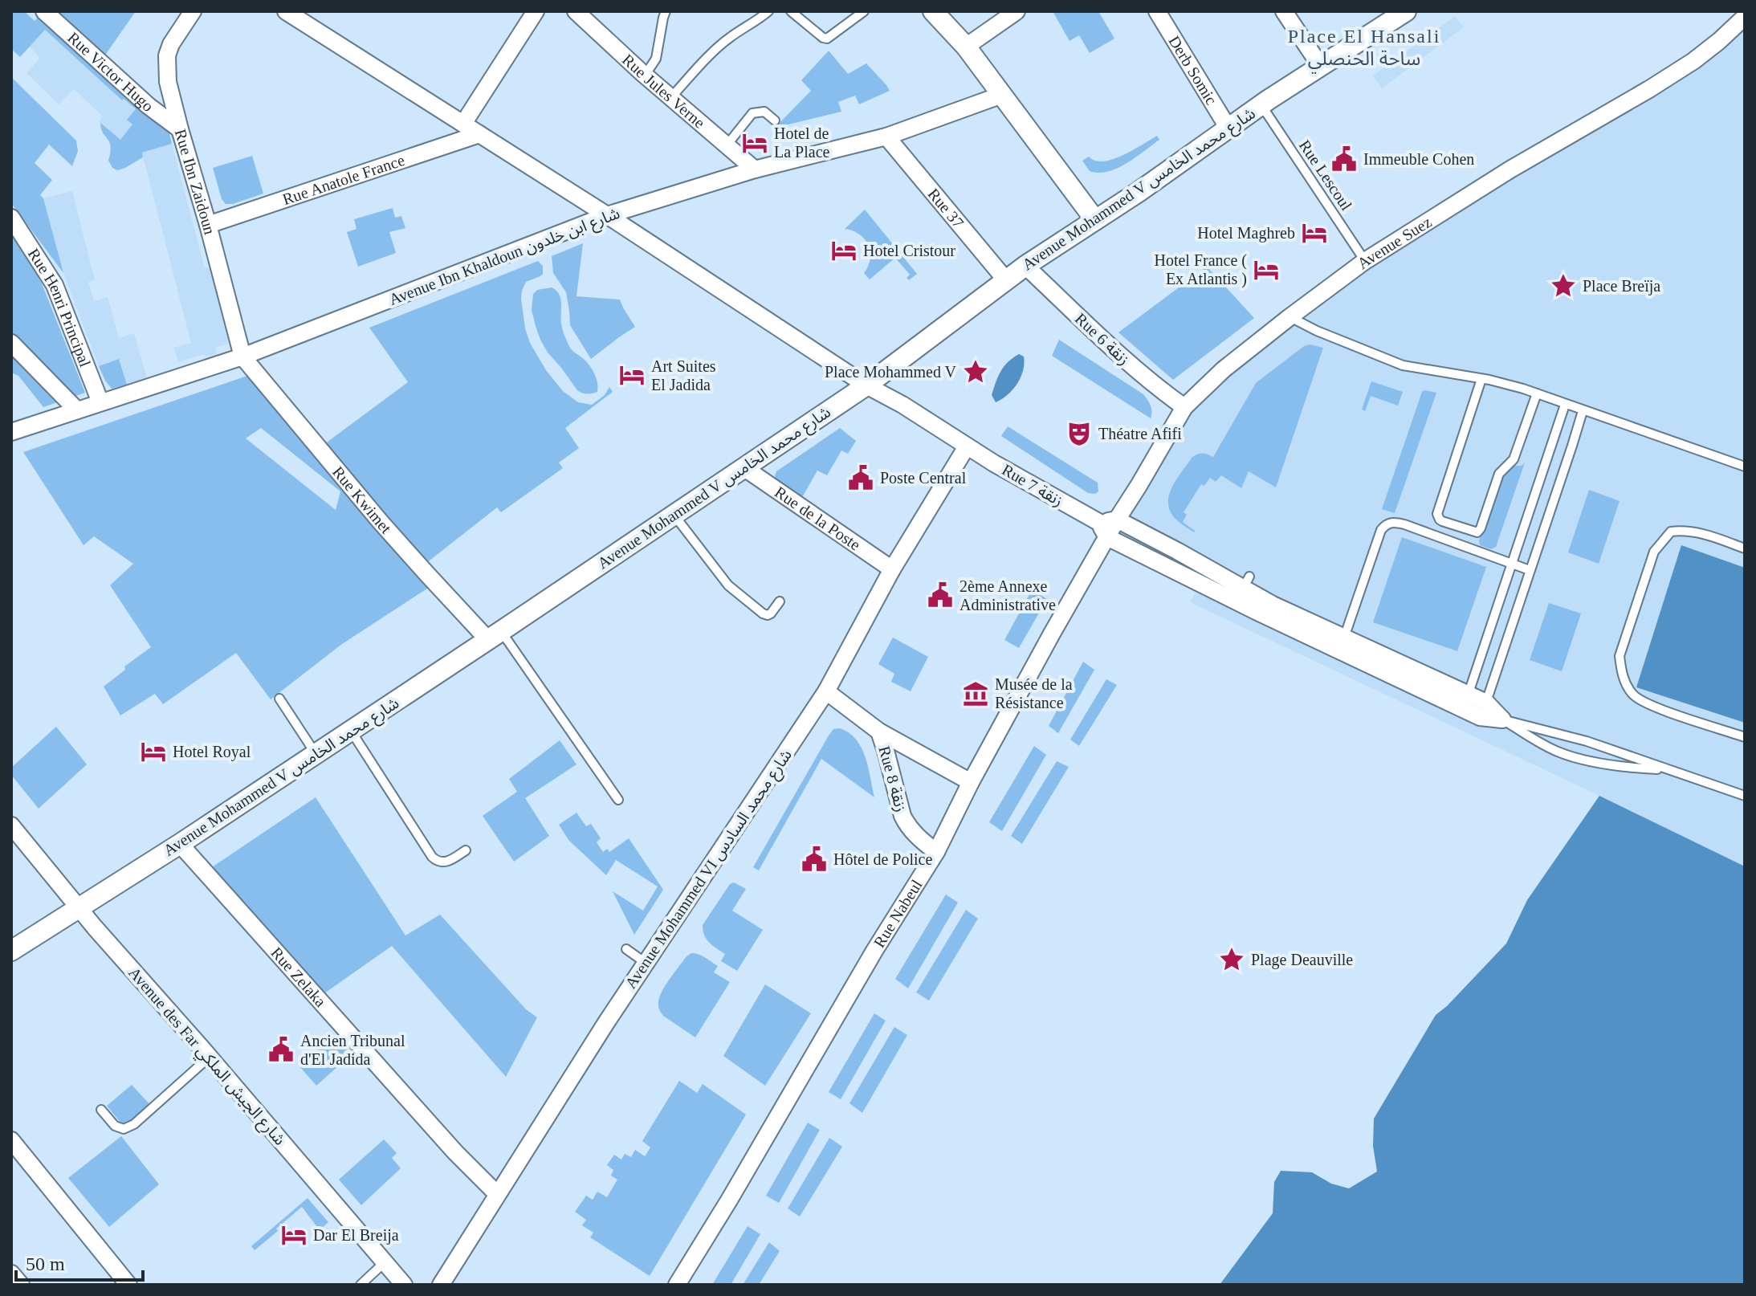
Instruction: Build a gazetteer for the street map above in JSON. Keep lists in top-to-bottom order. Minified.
{"streets":{"street":["Derb Somic","Rue Victor Hugo","Rue Jules Verne","Rue Anatole France","Rue Ibn Zaidoun","Avenue Mohammed V شارع محمد الخامس","Rue 37","Avenue Suez","Avenue Ibn Khaldoun شارع ابن خلدون","Rue Henri Principal","Rue 6 زنقة","Rue 7 زنقة","Rue Kwimet","Rue de la Poste","Rue 8 زنقة","Avenue Mohammed VI شارع محمد السادس","Rue Nabeul","Rue Zelaka","Avenue des Far شارع الجيش الملكي"],"lane":["Rue Lescoul"]},"crossings":[["Derb Somic","Avenue Mohammed V شارع محمد الخامس"],["Rue Victor Hugo","Rue Ibn Zaidoun"],["Rue Jules Verne","Avenue Ibn Khaldoun شارع ابن خلدون"],["Rue Lescoul","Avenue Mohammed V شارع محمد الخامس"],["Rue Lescoul","Avenue Suez"],["Rue Anatole France","Rue Ibn Zaidoun"],["Rue Anatole France","Rue 7 زنقة"],["Rue Ibn Zaidoun","Avenue Ibn Khaldoun شارع ابن خلدون"],["Rue Ibn Zaidoun","Rue Kwimet"],["Avenue Mohammed V شارع محمد الخامس","Rue 37"],["Avenue Mohammed V شارع محمد الخامس","Rue 6 زنقة"],["Avenue Mohammed V شارع محمد الخامس","Rue 7 زنقة"],["Avenue Mohammed V شارع محمد الخامس","Rue Kwimet"],["Avenue Mohammed V شارع محمد الخامس","Rue de la Poste"],["Avenue Mohammed V شارع محمد الخامس","Rue Zelaka"],["Avenue Mohammed V شارع محمد الخامس","Avenue des Far شارع الجيش الملكي"],["Rue 37","Avenue Ibn Khaldoun شارع ابن خلدون"],["Avenue Suez","Rue 6 زنقة"],["Avenue Suez","Rue Nabeul"],["Avenue Ibn Khaldoun شارع ابن خلدون","Rue Henri Principal"],["Avenue Ibn Khaldoun شارع ابن خلدون","Rue 7 زنقة"],["Avenue Ibn Khaldoun شارع ابن خلدون","Rue Kwimet"],["Rue 7 زنقة","Avenue Mohammed VI شارع محمد السادس"],["Rue de la Poste","Avenue Mohammed VI شارع محمد السادس"],["Rue 8 زنقة","Avenue Mohammed VI شارع محمد السادس"],["Rue 8 زنقة","Rue Nabeul"],["Avenue Mohammed VI شارع محمد السادس","Rue Zelaka"]],"districts":["Place El Hansali ساحة الحنصلي"],"places":{"hotel":["Hotel de La Place","Hotel Maghreb","Hotel Cristour","Hotel France ( Ex Atlantis )","Art Suites El Jadida","Hotel Royal","Dar El Breija"],"public building":["Immeuble Cohen","Poste Central","2ème Annexe Administrative","Hôtel de Police","Ancien Tribunal d'El Jadida"],"place":["Place Breïja","Place Mohammed V","Plage Deauville"],"theatre":["Théatre Afifi"],"museum":["Musée de la Résistance"]},"scale_bar":"50 m"}
